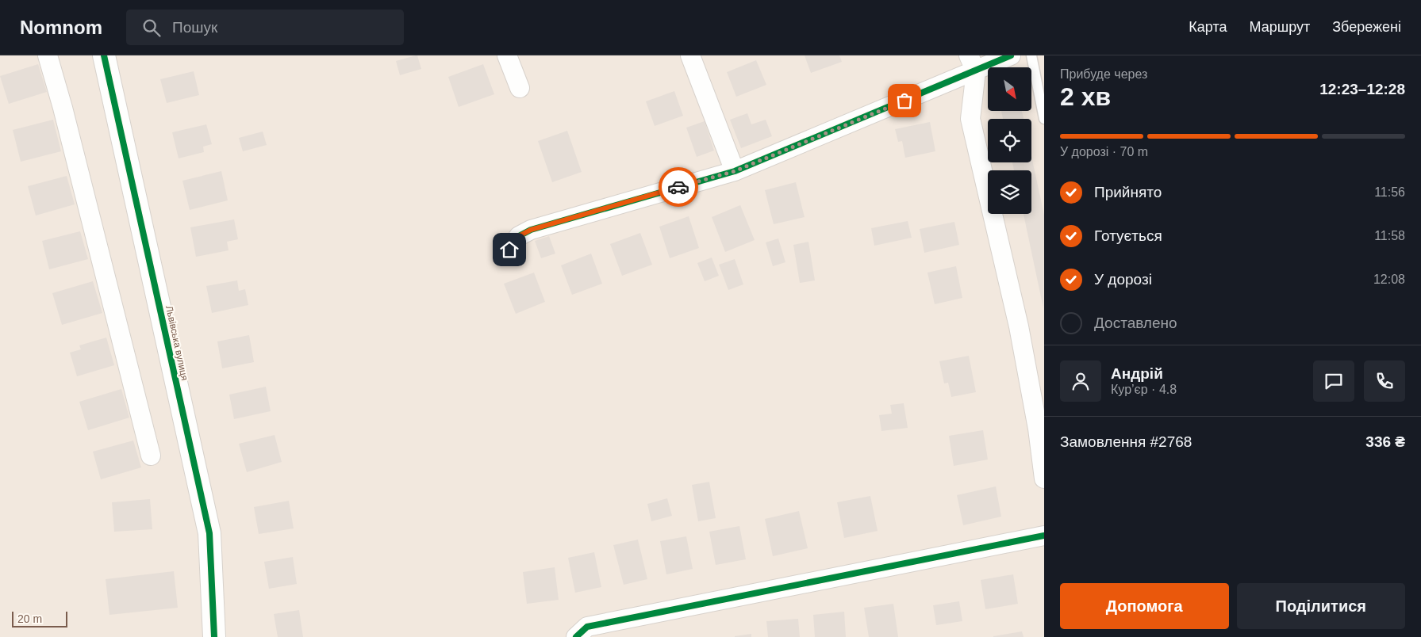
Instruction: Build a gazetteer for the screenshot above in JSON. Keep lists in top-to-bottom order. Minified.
{"streets":{"street":["Львівська вулиця"]},"scale_bar":"20 m","north":"bottom right","page":{"header":"Nomnom","search":"Пошук","nav":["Карта","Маршрут","Збережені"],"heading":["2 хв","Прибуде через","12:23–12:28"],"panel":["Андрій","Кур’єр · 4.8","Замовлення #2768","336 ₴"],"bar":"У дорозі · 70 m","list":[["Прийнято","11:56"],["Готується","11:58"],["У дорозі","12:08"],"Доставлено"],"buttons":["Допомога","Поділитися"],"scale":"20 m"}}
